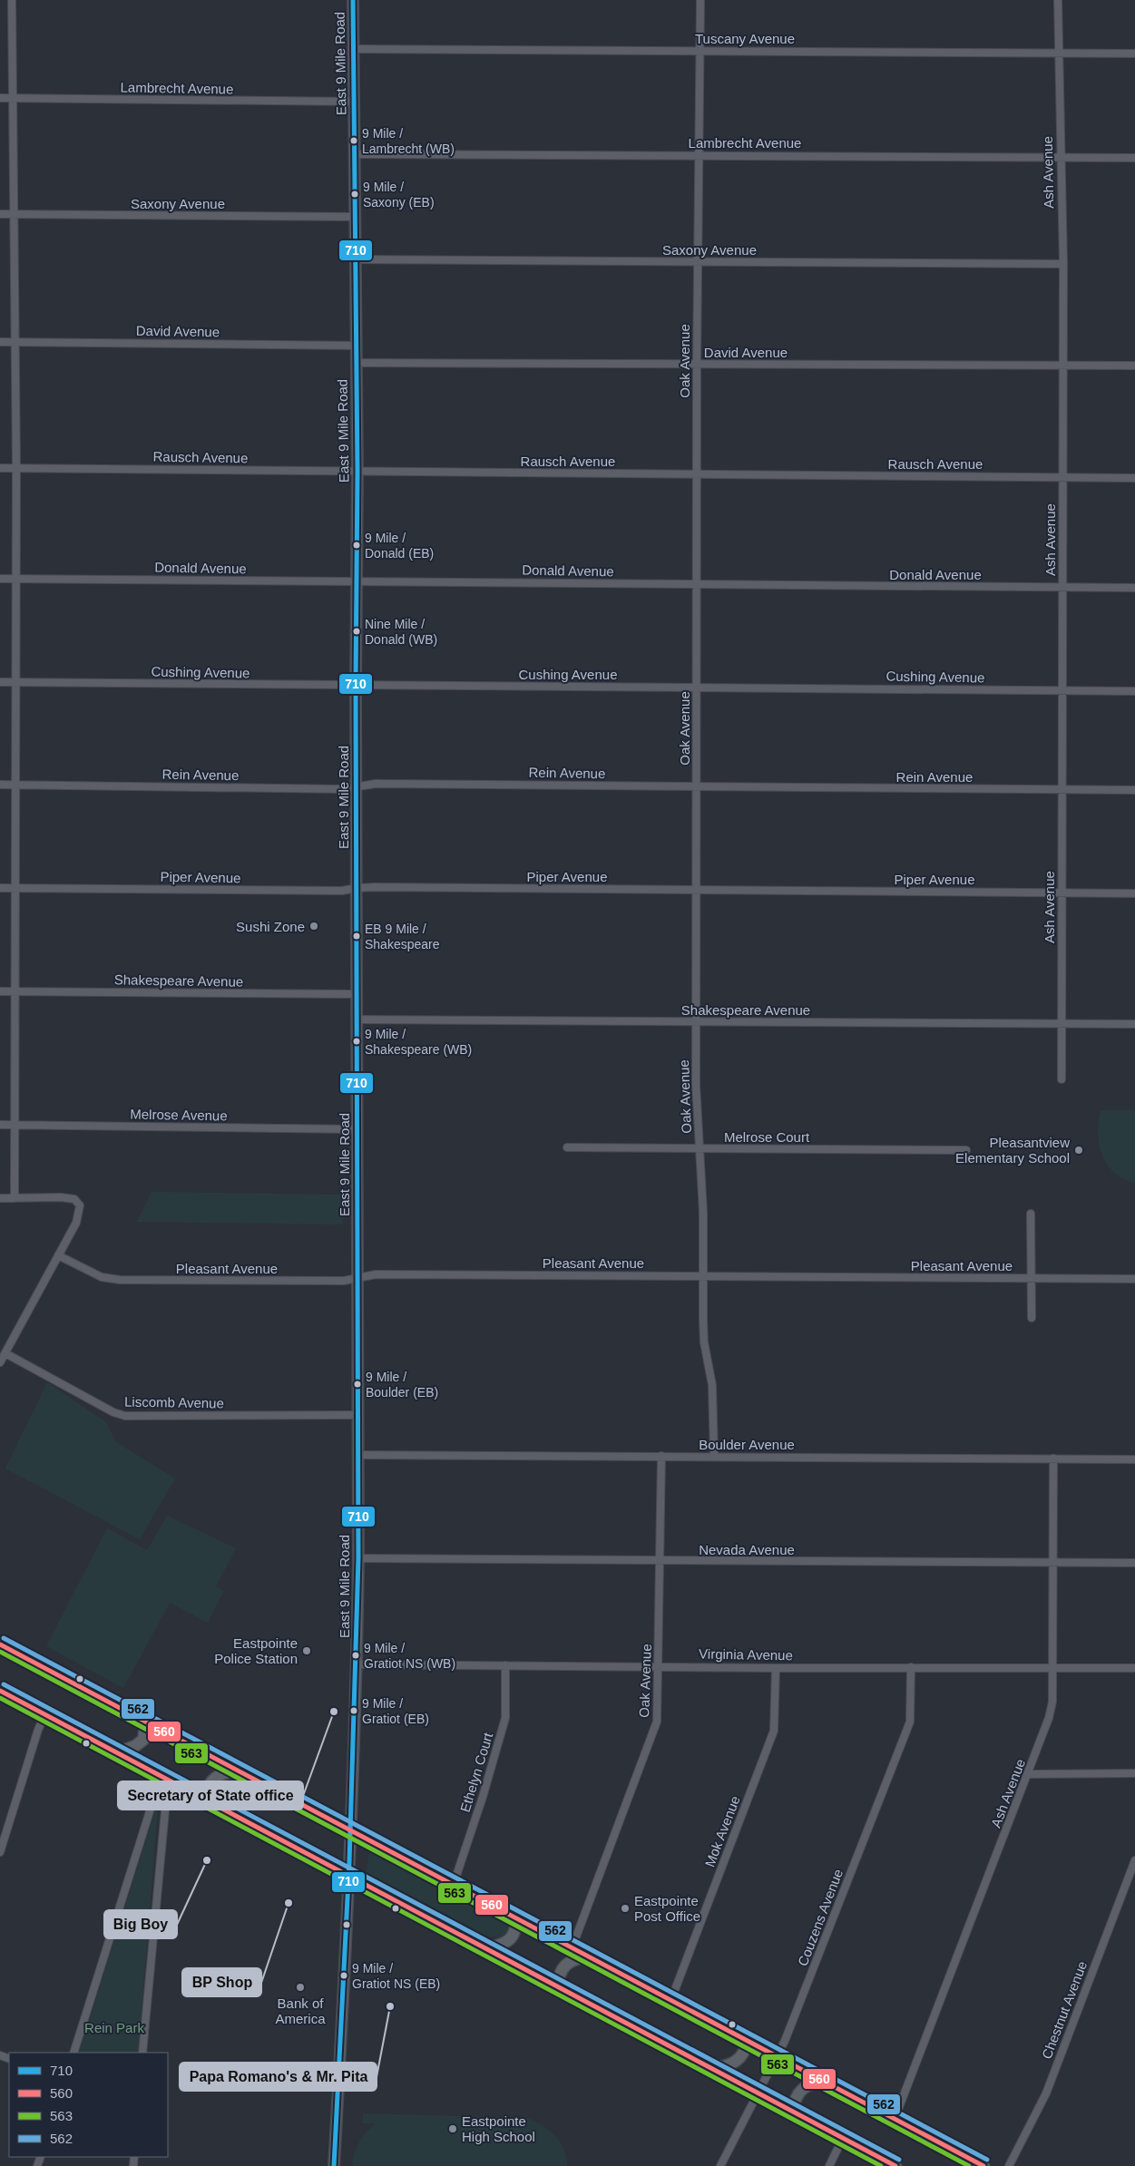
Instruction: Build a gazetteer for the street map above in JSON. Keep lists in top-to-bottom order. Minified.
{"streets":{"main road":["East 9 Mile Road"],"street":["Tuscany Avenue","Lambrecht Avenue","Ash Avenue","Saxony Avenue","David Avenue","Oak Avenue","Rausch Avenue","Donald Avenue","Cushing Avenue","Rein Avenue","Piper Avenue","Shakespeare Avenue","Melrose Avenue","Melrose Court","Pleasant Avenue","Liscomb Avenue","Boulder Avenue","Nevada Avenue","Virginia Avenue","Ethelyn Court","Mok Avenue","Couzens Avenue","Chestnut Avenue"]},"crossings":[["Tuscany Avenue","East 9 Mile Road"],["Tuscany Avenue","Ash Avenue"],["Tuscany Avenue","Oak Avenue"],["East 9 Mile Road","Lambrecht Avenue"],["East 9 Mile Road","Saxony Avenue"],["East 9 Mile Road","David Avenue"],["East 9 Mile Road","Rausch Avenue"],["East 9 Mile Road","Donald Avenue"],["East 9 Mile Road","Cushing Avenue"],["East 9 Mile Road","Rein Avenue"],["East 9 Mile Road","Piper Avenue"],["East 9 Mile Road","Shakespeare Avenue"],["East 9 Mile Road","Melrose Avenue"],["East 9 Mile Road","Pleasant Avenue"],["East 9 Mile Road","Liscomb Avenue"],["East 9 Mile Road","Boulder Avenue"],["East 9 Mile Road","Nevada Avenue"],["East 9 Mile Road","Virginia Avenue"],["Lambrecht Avenue","Ash Avenue"],["Lambrecht Avenue","Oak Avenue"],["Ash Avenue","Saxony Avenue"],["Ash Avenue","David Avenue"],["Ash Avenue","Rausch Avenue"],["Ash Avenue","Donald Avenue"],["Ash Avenue","Cushing Avenue"],["Ash Avenue","Rein Avenue"],["Ash Avenue","Piper Avenue"],["Ash Avenue","Shakespeare Avenue"],["Ash Avenue","Boulder Avenue"],["Ash Avenue","Nevada Avenue"],["Ash Avenue","Virginia Avenue"],["Saxony Avenue","Oak Avenue"],["David Avenue","Oak Avenue"],["Oak Avenue","Rausch Avenue"],["Oak Avenue","Donald Avenue"],["Oak Avenue","Cushing Avenue"],["Oak Avenue","Rein Avenue"],["Oak Avenue","Piper Avenue"],["Oak Avenue","Shakespeare Avenue"],["Oak Avenue","Melrose Court"],["Oak Avenue","Pleasant Avenue"],["Oak Avenue","Boulder Avenue"],["Oak Avenue","Nevada Avenue"],["Oak Avenue","Virginia Avenue"],["Virginia Avenue","Ethelyn Court"],["Virginia Avenue","Mok Avenue"],["Virginia Avenue","Couzens Avenue"]],"parks":["Rein Park"],"places":["9 Mile / Lambrecht (WB)","9 Mile / Saxony (EB)","9 Mile / Donald (EB)","Nine Mile / Donald (WB)","Sushi Zone","EB 9 Mile / Shakespeare","9 Mile / Shakespeare (WB)","Pleasantview Elementary School","9 Mile / Boulder (EB)","Eastpointe Police Station","9 Mile / Gratiot NS (WB)","9 Mile / Gratiot (EB)","Secretary of State office","Big Boy","BP Shop","Eastpointe Post Office","9 Mile / Gratiot NS (EB)","Bank of America","Papa Romano's & Mr. Pita","Eastpointe High School"],"lines":["transit line 710","transit line 562","transit line 560","transit line 563"],"legend":["710","560","563","562"]}
